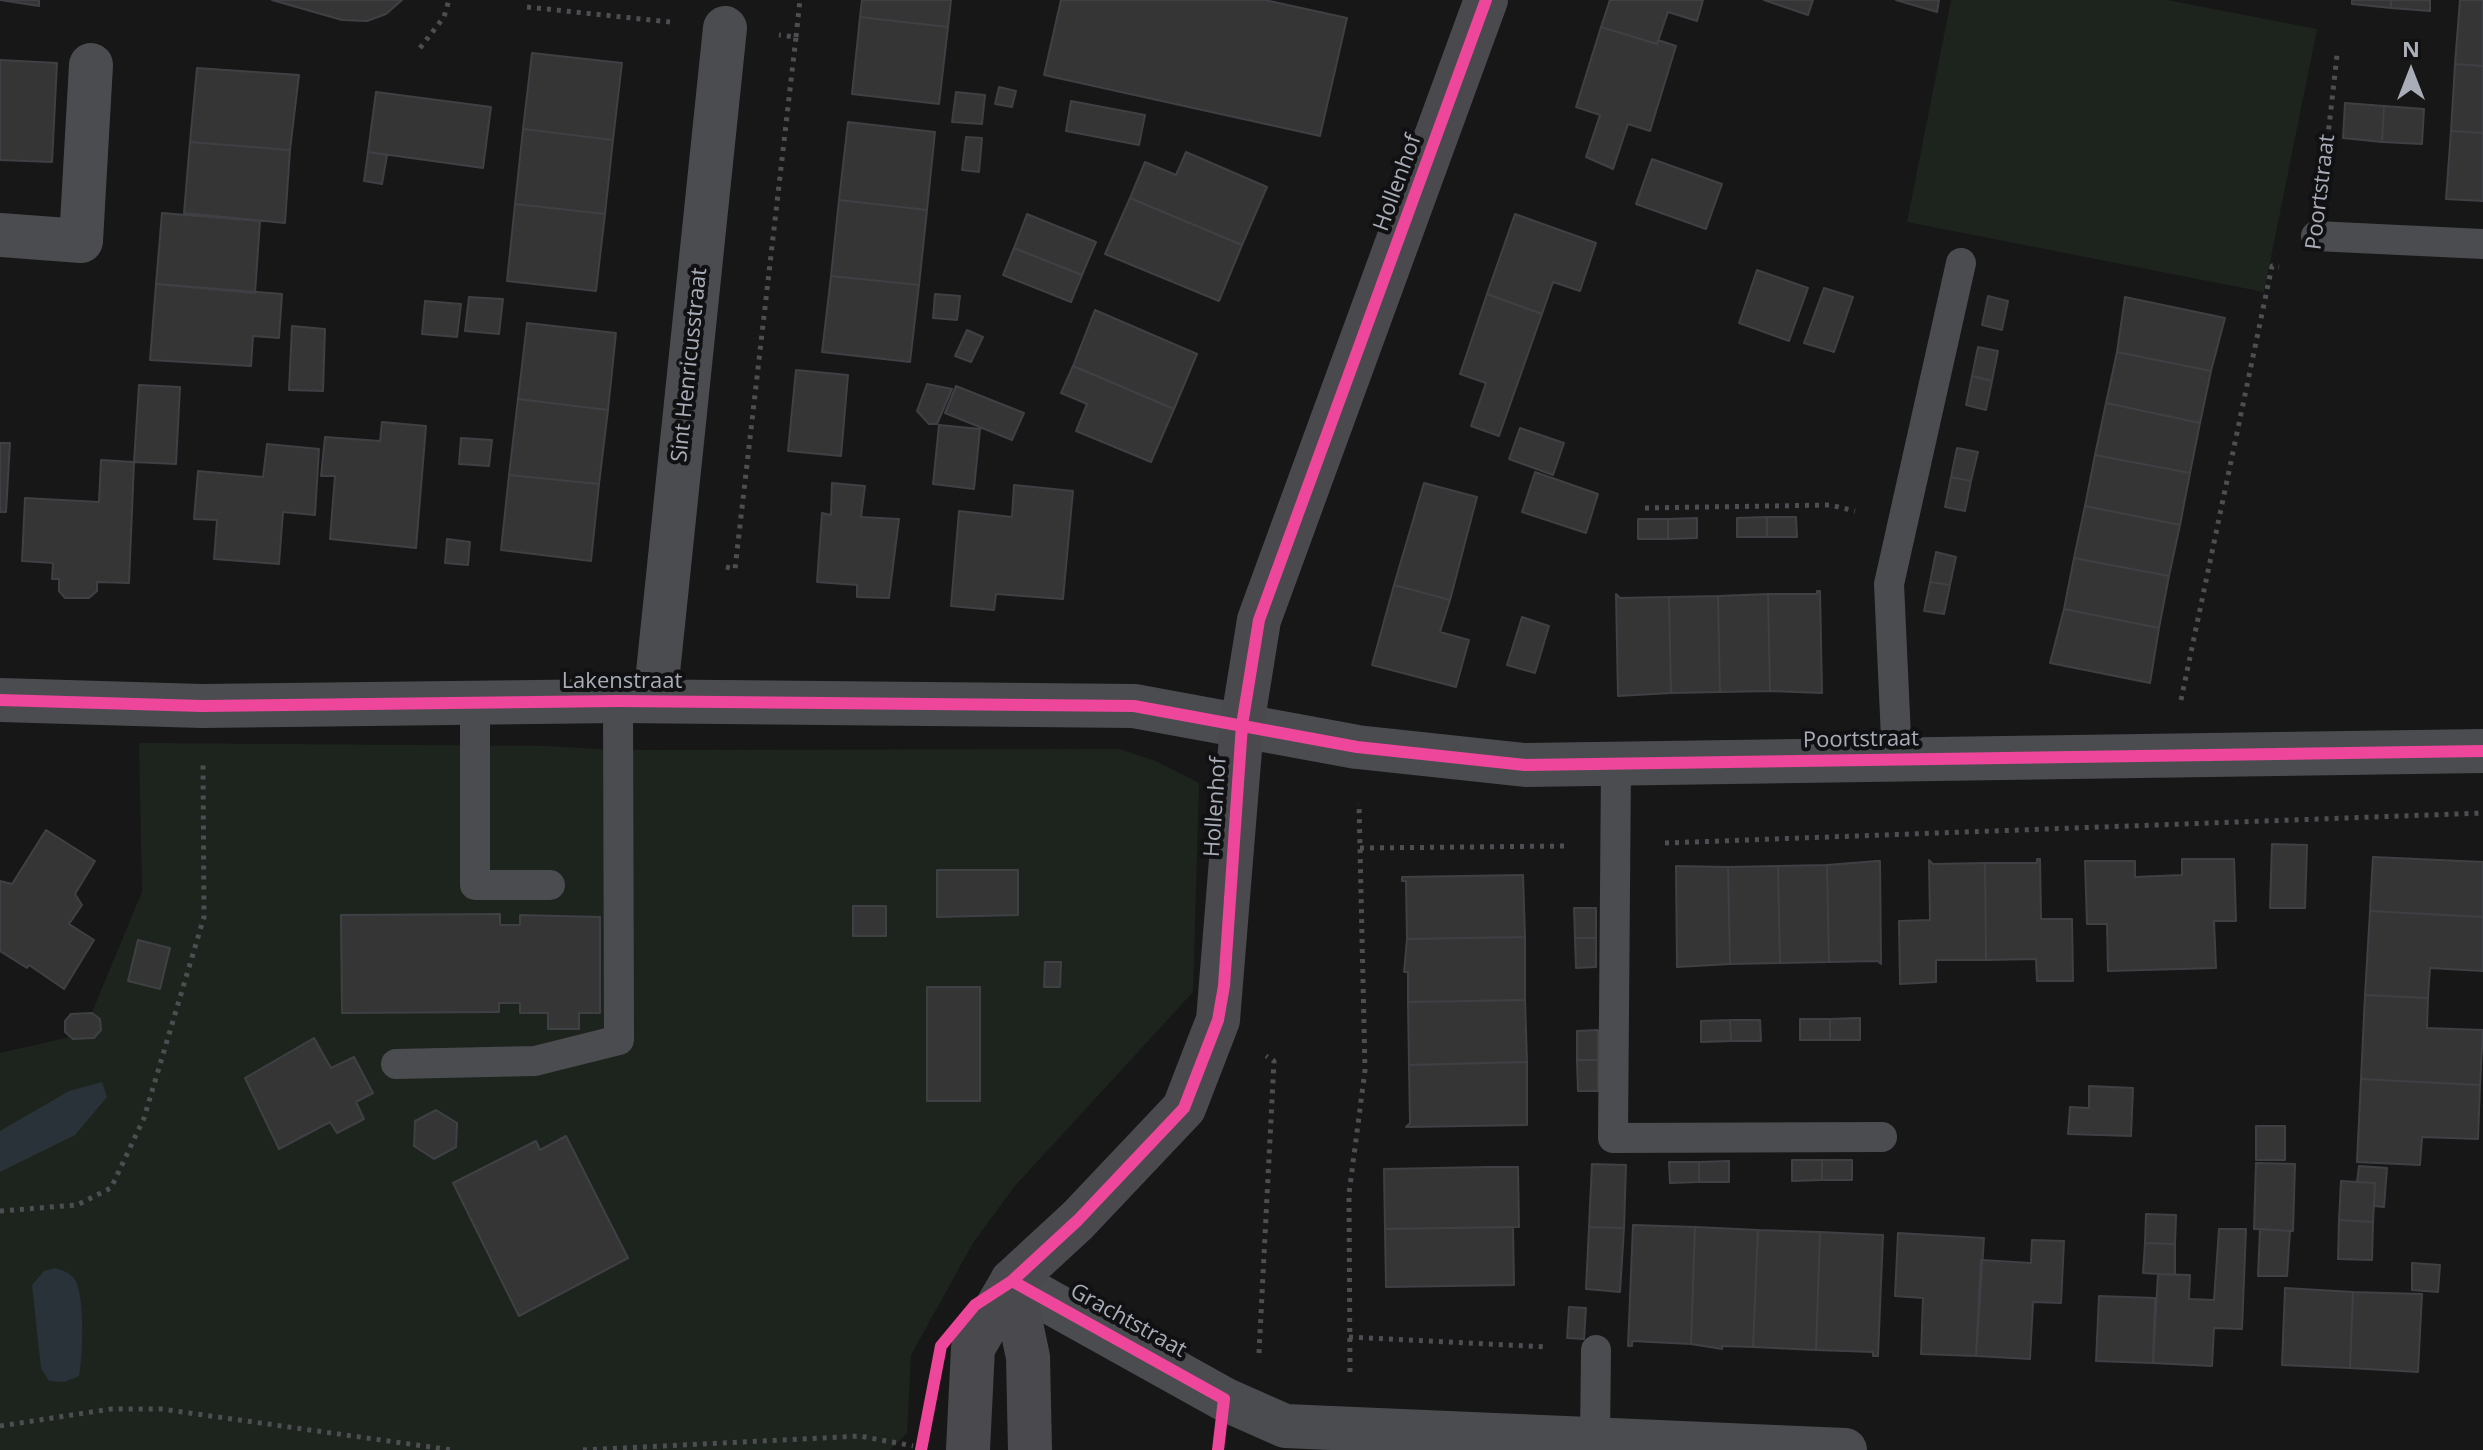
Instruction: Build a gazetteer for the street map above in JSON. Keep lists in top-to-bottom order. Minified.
{"streets":{"street":["Hollenhof","Poortstraat","Sint Henricusstraat","Lakenstraat","Grachtstraat"]},"crossings":[["Hollenhof","Poortstraat"],["Hollenhof","Lakenstraat"],["Hollenhof","Grachtstraat"],["Poortstraat","Lakenstraat"],["Sint Henricusstraat","Lakenstraat"]],"north":"top"}
